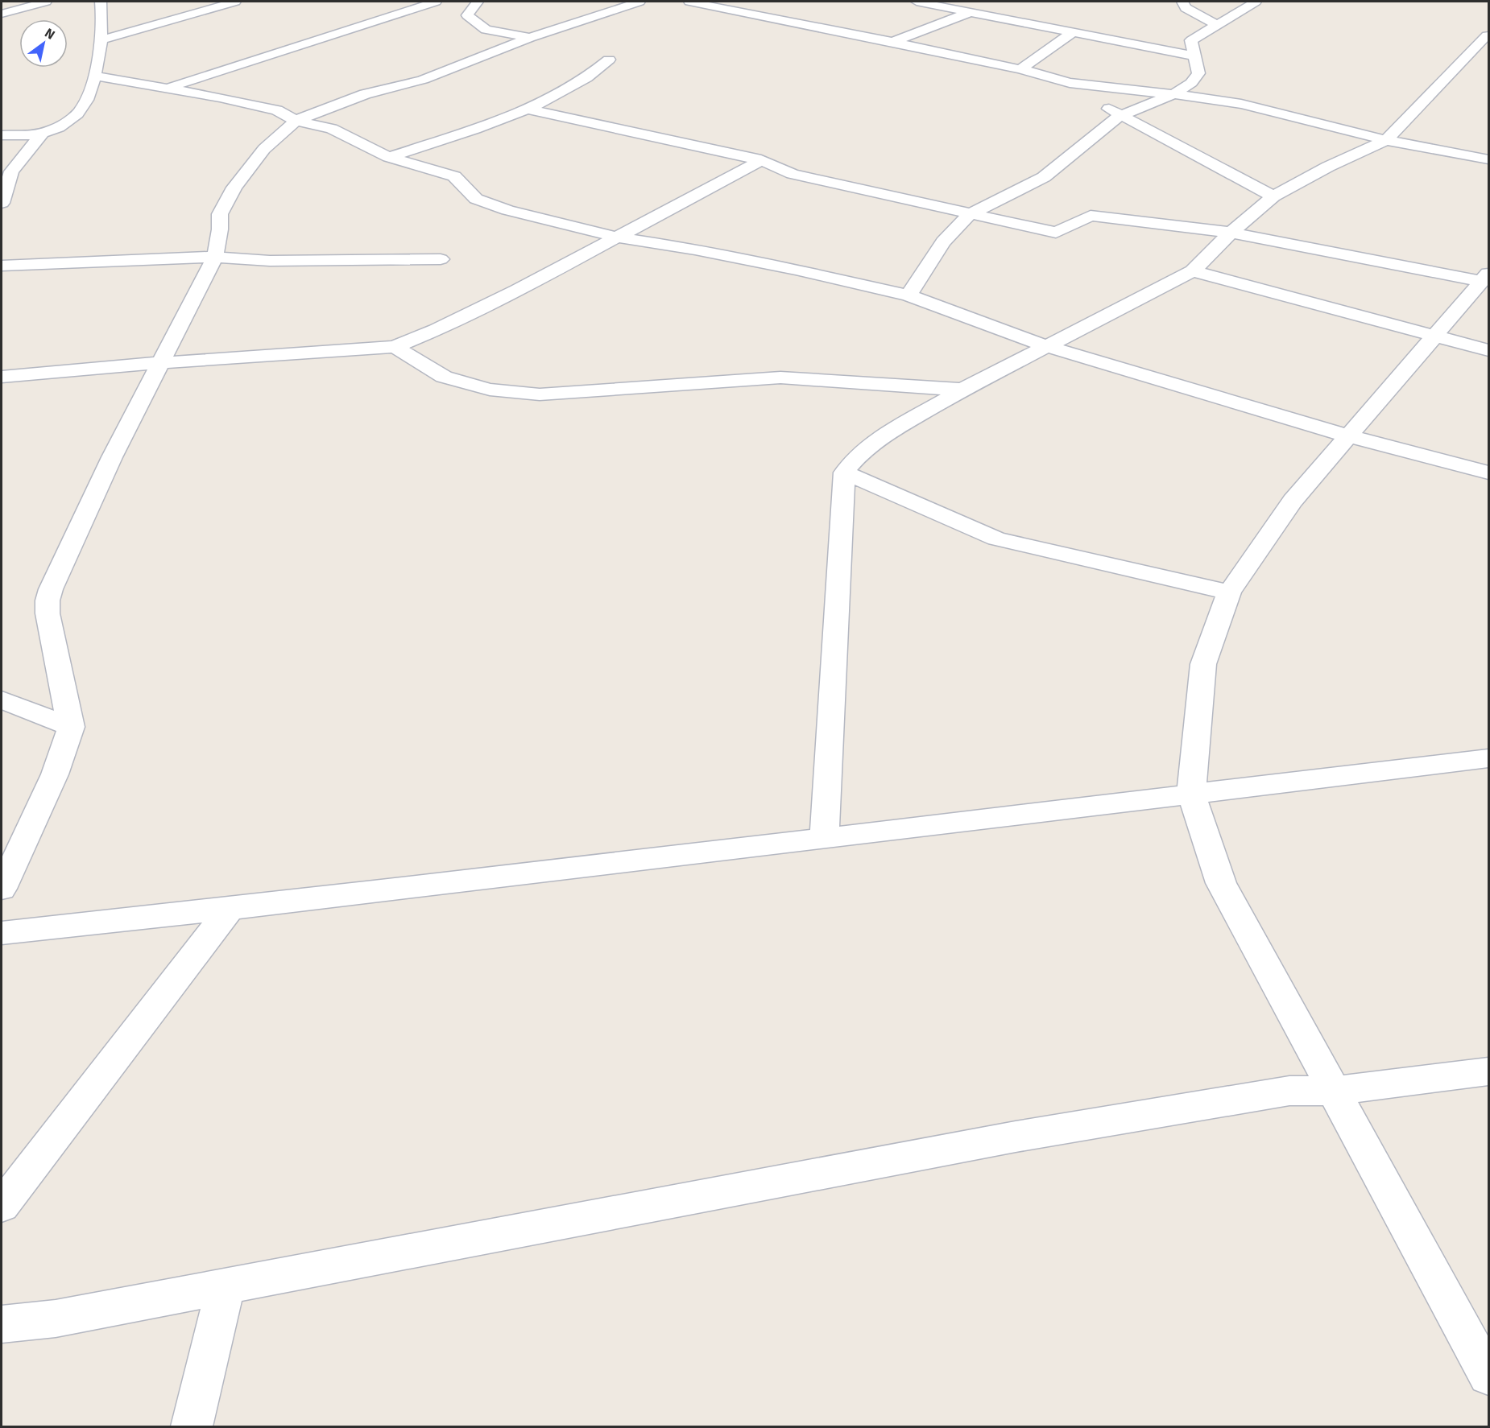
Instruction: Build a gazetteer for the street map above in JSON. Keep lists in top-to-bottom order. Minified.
{"north":"top right"}
